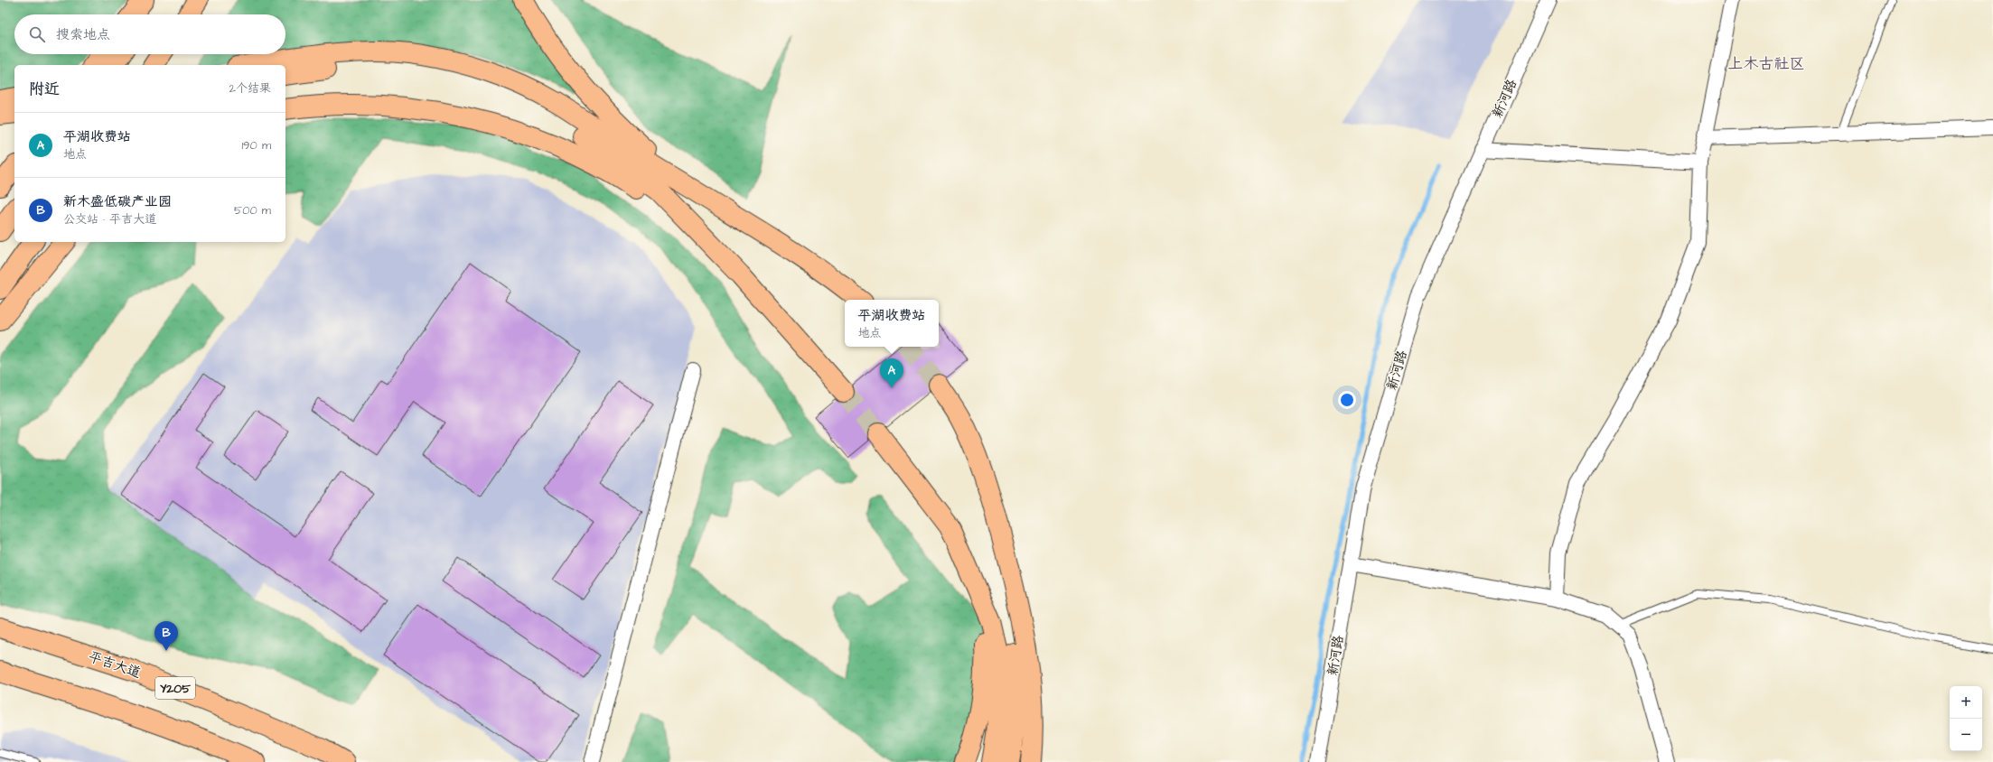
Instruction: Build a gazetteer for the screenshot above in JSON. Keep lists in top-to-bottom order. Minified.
{"streets":{"main road":["平吉大道","Y205"],"street":["新河路"]},"districts":["上木古社区"],"page":{"search":"搜索地点","heading":["附近","2个结果"],"list":[{"mark":"A","name":"平湖收费站","note":"地点","value":"190 m"},{"mark":"B","name":"新木盛低碳产业园","note":"公交站 · 平吉大道","value":"500 m"}],"popup":["平湖收费站","地点"],"pins":["A","B"],"map_buttons":["+","−"]}}
